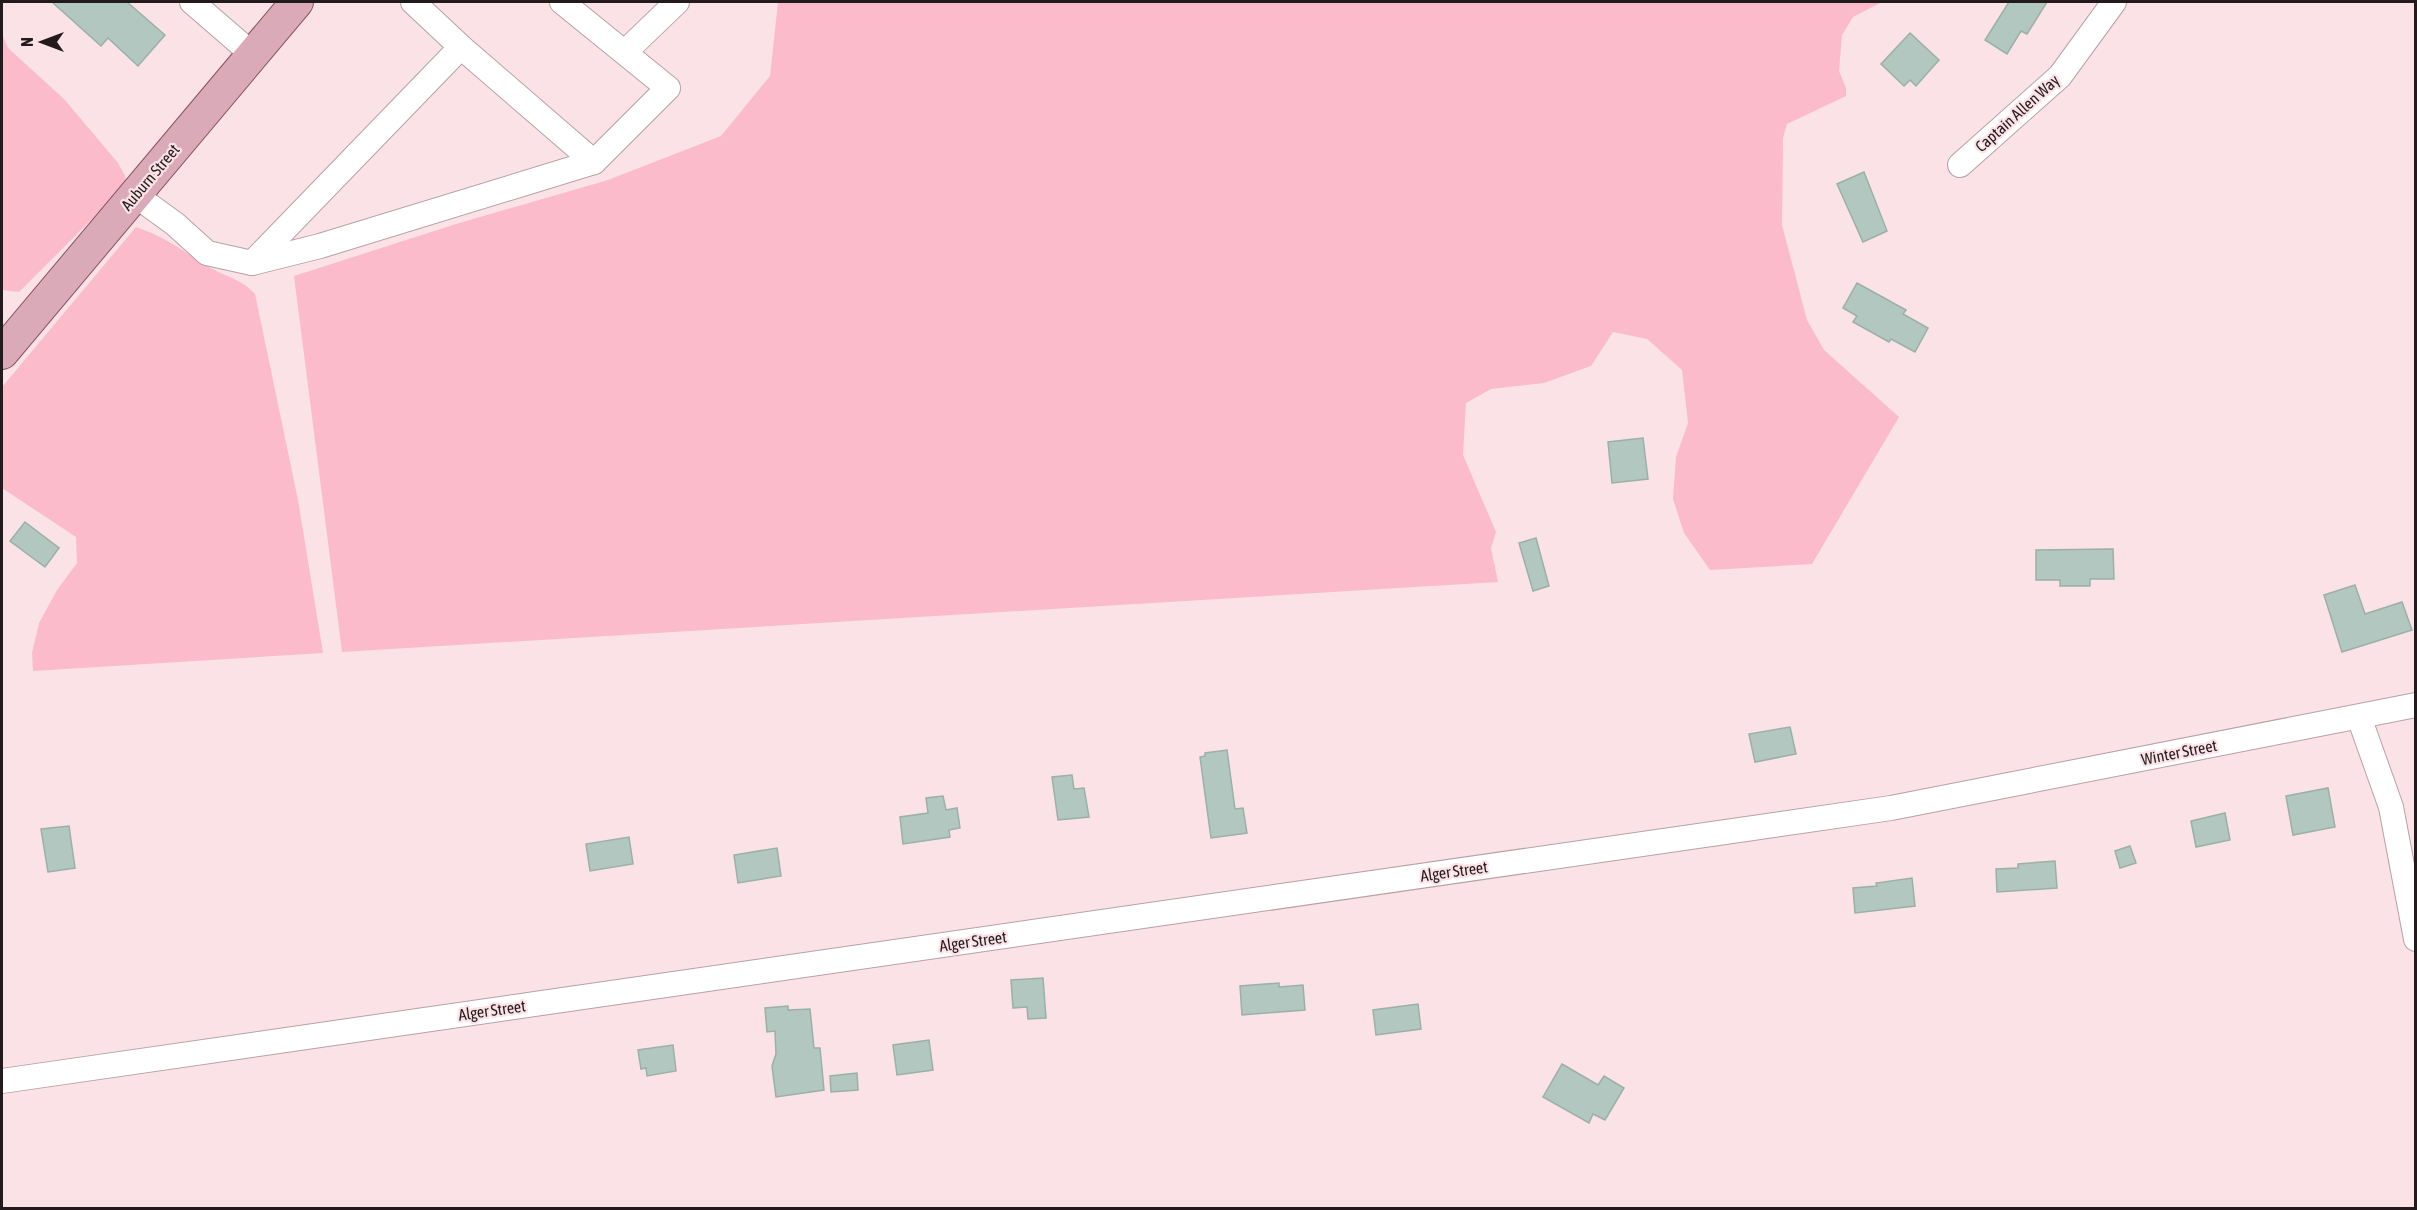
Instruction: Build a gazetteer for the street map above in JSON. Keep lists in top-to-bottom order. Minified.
{"streets":{"main road":["Auburn Street"],"street":["Captain Allen Way","Winter Street","Alger Street"]},"crossings":[["Winter Street","Alger Street"]],"north":"left"}
